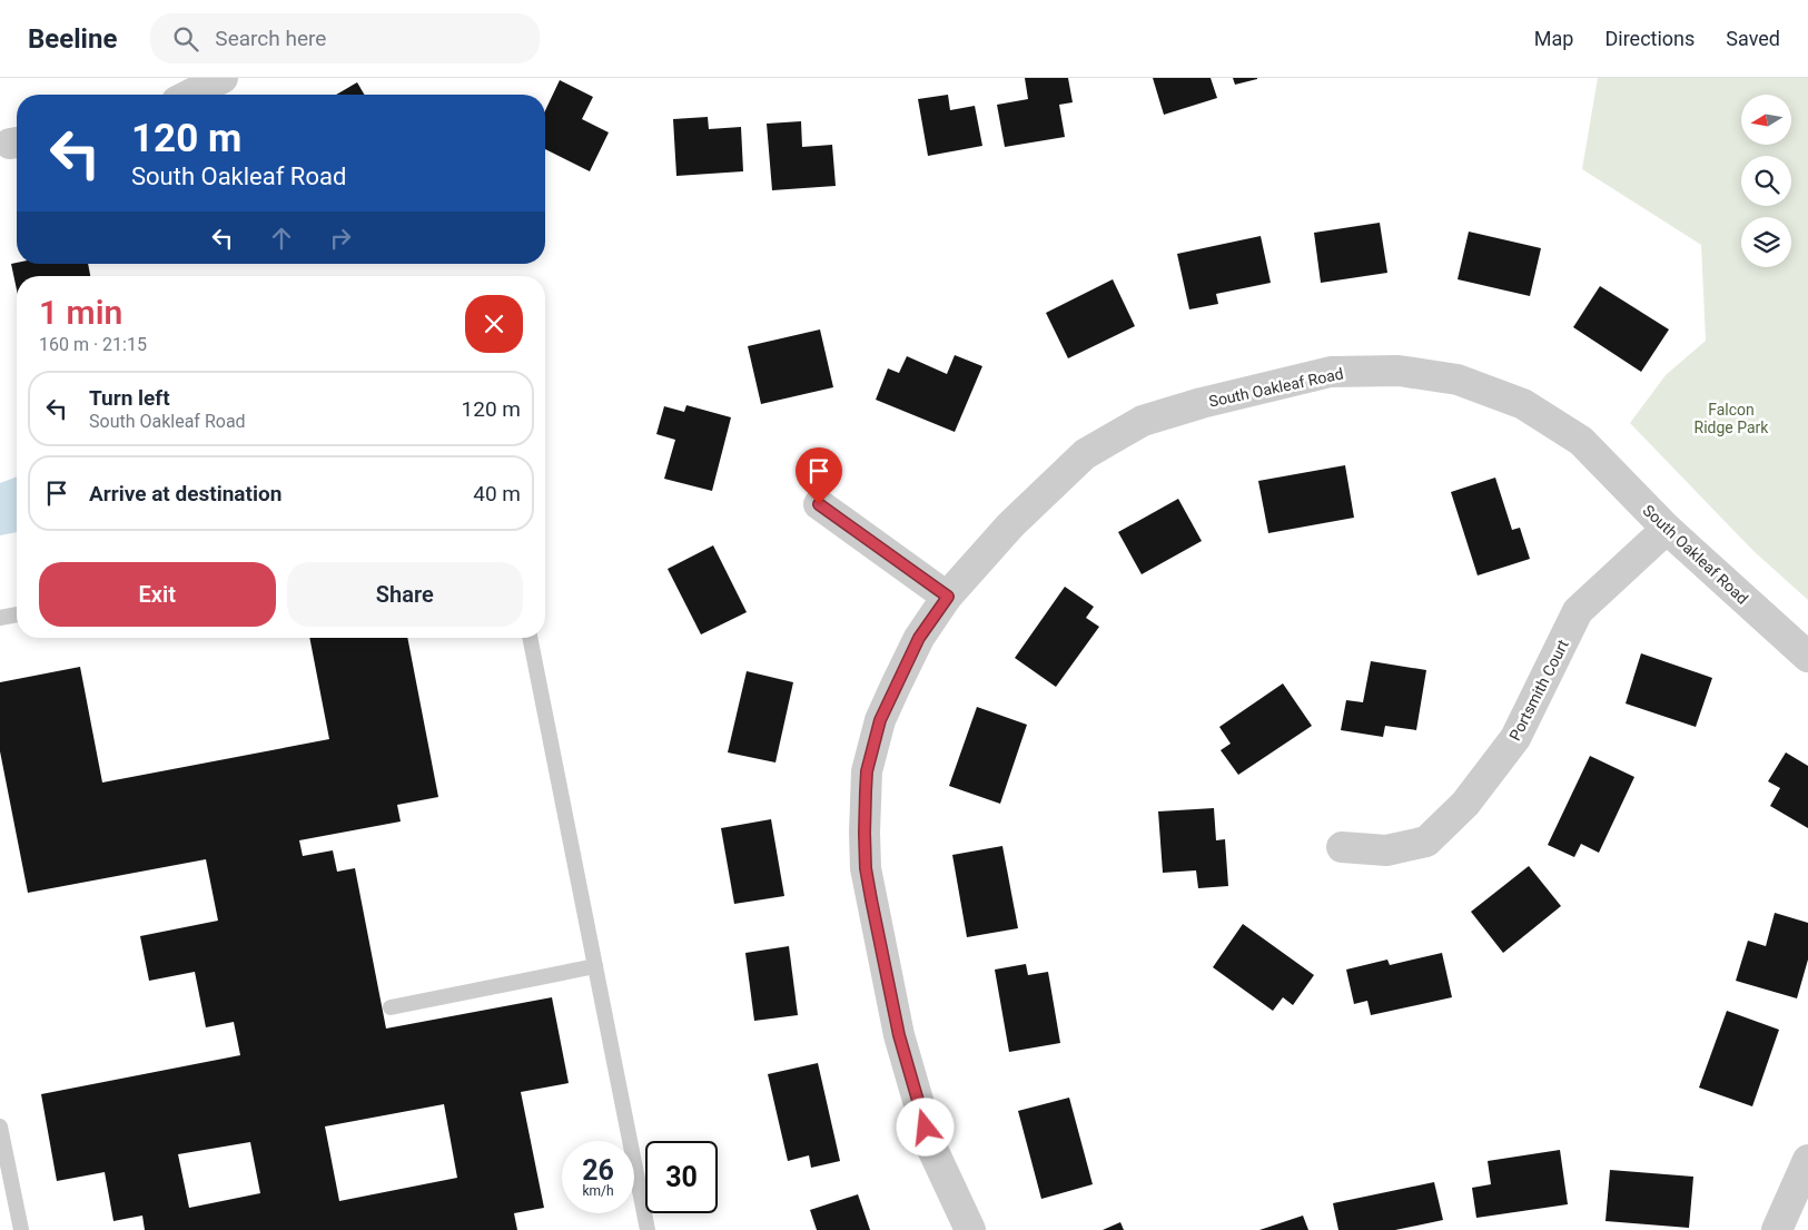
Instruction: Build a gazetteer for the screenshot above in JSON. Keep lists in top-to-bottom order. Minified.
{"streets":{"street":["South Oakleaf Road","Portsmith Court"]},"crossings":[["South Oakleaf Road","Portsmith Court"]],"parks":["Falcon Ridge Park"],"north":"left","page":{"header":"Beeline","search":"Search here","nav":["Map","Directions","Saved"],"turn":["120 m","South Oakleaf Road"],"heading":["1 min","160 m · 21:15"],"list":[{"name":"Turn left","note":"South Oakleaf Road","value":"120 m"},{"name":"Arrive at destination","value":"40 m"}],"buttons":["Exit","Share"],"speed":"26 km/h","limit":"30"}}
